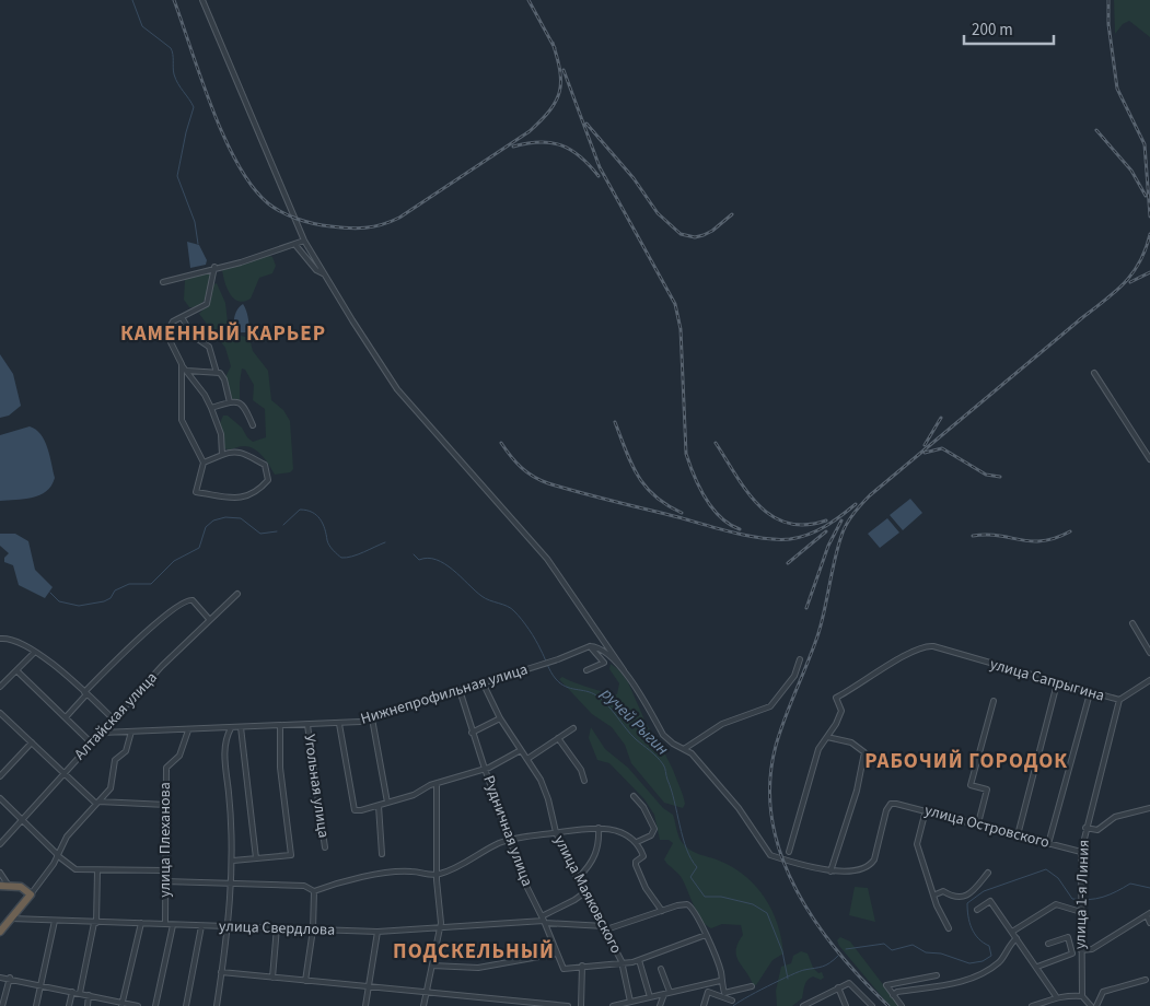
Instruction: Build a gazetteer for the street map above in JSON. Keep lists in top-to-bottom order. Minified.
{"streets":{"street":["улица Сапрыгина","Нижнепрофильная улица","Алтайская улица","Угольная улица","улица Островского","Рудничная улица","улица Плеханова","улица Маяковского","улица 1-я Линия","улица Свердлова"]},"crossings":[["улица Сапрыгина","улица 1-я Линия"],["Нижнепрофильная улица","Алтайская улица"],["Нижнепрофильная улица","Угольная улица"],["Нижнепрофильная улица","Рудничная улица"],["Нижнепрофильная улица","улица Плеханова"],["Нижнепрофильная улица","улица Маяковского"],["улица Островского","улица 1-я Линия"],["Рудничная улица","улица Свердлова"],["улица Плеханова","улица Свердлова"],["улица Маяковского","улица Свердлова"]],"districts":["КАМЕННЫЙ КАРЬЕР","РАБОЧИЙ ГОРОДОК","ПОДСКЕЛЬНЫЙ"],"water":["ручей Рыгин"],"scale_bar":"200 m"}
